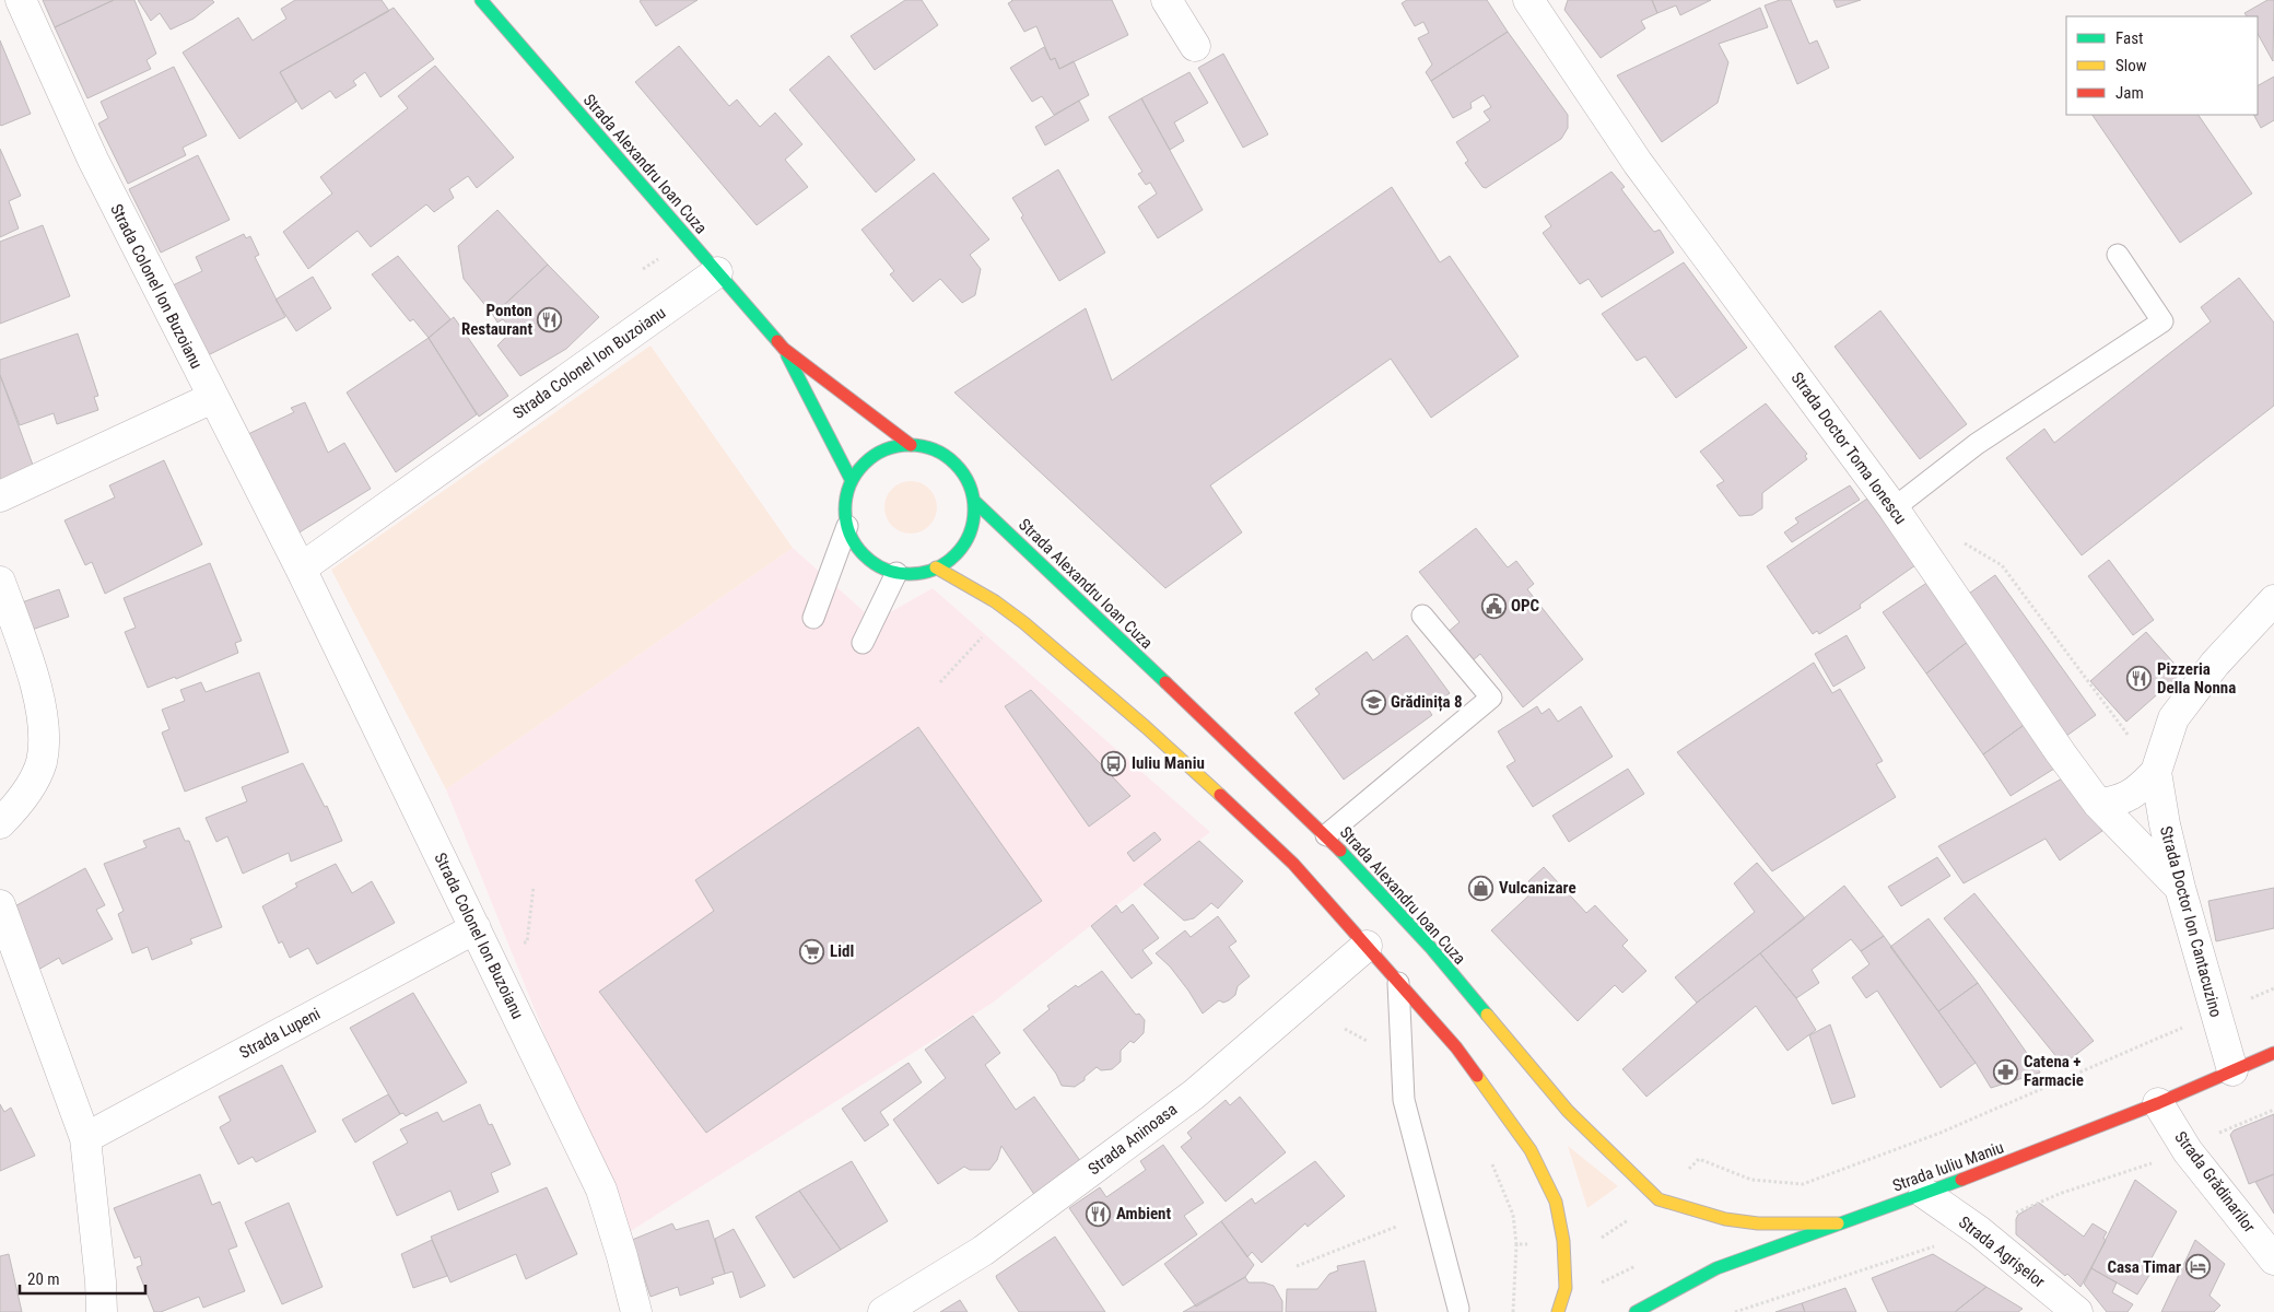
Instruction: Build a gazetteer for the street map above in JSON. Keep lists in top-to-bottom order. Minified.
{"streets":{"street":["Strada Alexandru Ioan Cuza","Strada Colonel Ion Buzoianu","Strada Doctor Toma Ionescu","Strada Doctor Ion Cantacuzino","Strada Lupeni","Strada Aninoasa","Strada Iuliu Maniu","Strada Grădinarilor","Strada Agrișelor"]},"crossings":[["Strada Alexandru Ioan Cuza","Strada Colonel Ion Buzoianu"],["Strada Alexandru Ioan Cuza","Strada Iuliu Maniu"],["Strada Colonel Ion Buzoianu","Strada Lupeni"],["Strada Doctor Toma Ionescu","Strada Doctor Ion Cantacuzino"],["Strada Doctor Ion Cantacuzino","Strada Iuliu Maniu"],["Strada Iuliu Maniu","Strada Grădinarilor"],["Strada Iuliu Maniu","Strada Agrișelor"]],"places":{"restaurant":["Ponton Restaurant","Pizzeria Della Nonna","Ambient"],"public building":["OPC"],"school or university":["Grădinița 8"],"bus stop":["Iuliu Maniu"],"shop":["Vulcanizare"],"supermarket":["Lidl"],"pharmacy":["Catena + Farmacie"],"hotel":["Casa Timar"]},"legend":["Fast","Slow","Jam"],"scale_bar":"20 m"}
